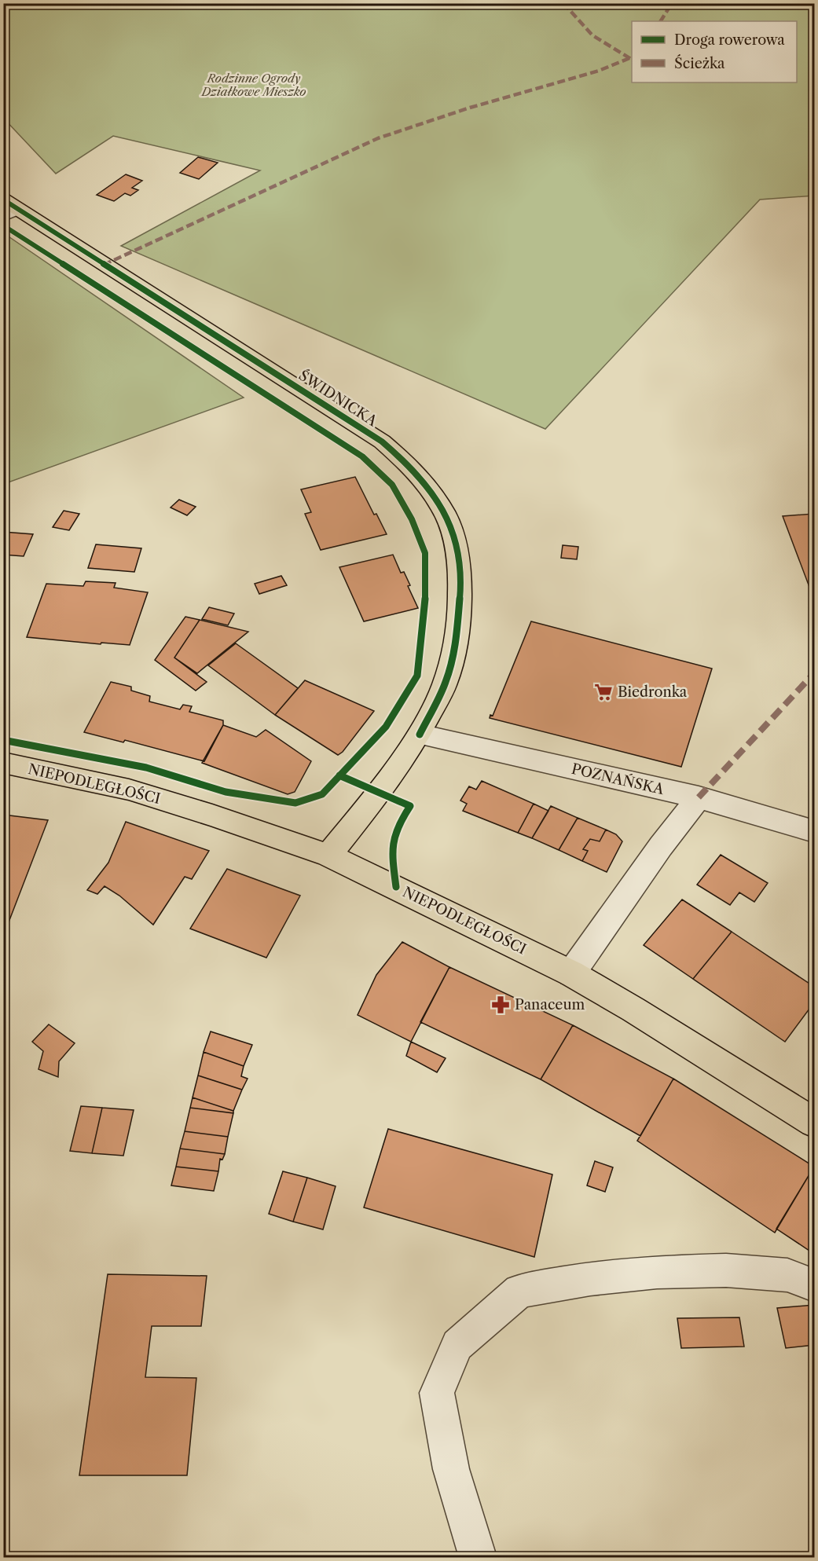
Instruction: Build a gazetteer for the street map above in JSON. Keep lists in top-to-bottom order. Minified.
{"streets":{"main road":["ŚWIDNICKA","NIEPODLEGŁOŚCI"],"street":["POZNAŃSKA"]},"crossings":[["ŚWIDNICKA","POZNAŃSKA"],["ŚWIDNICKA","NIEPODLEGŁOŚCI"]],"parks":["Rodzinne Ogrody Działkowe Mieszko"],"places":{"supermarket":["Biedronka"],"pharmacy":["Panaceum"]},"legend":["Droga rowerowa","Ścieżka"]}
